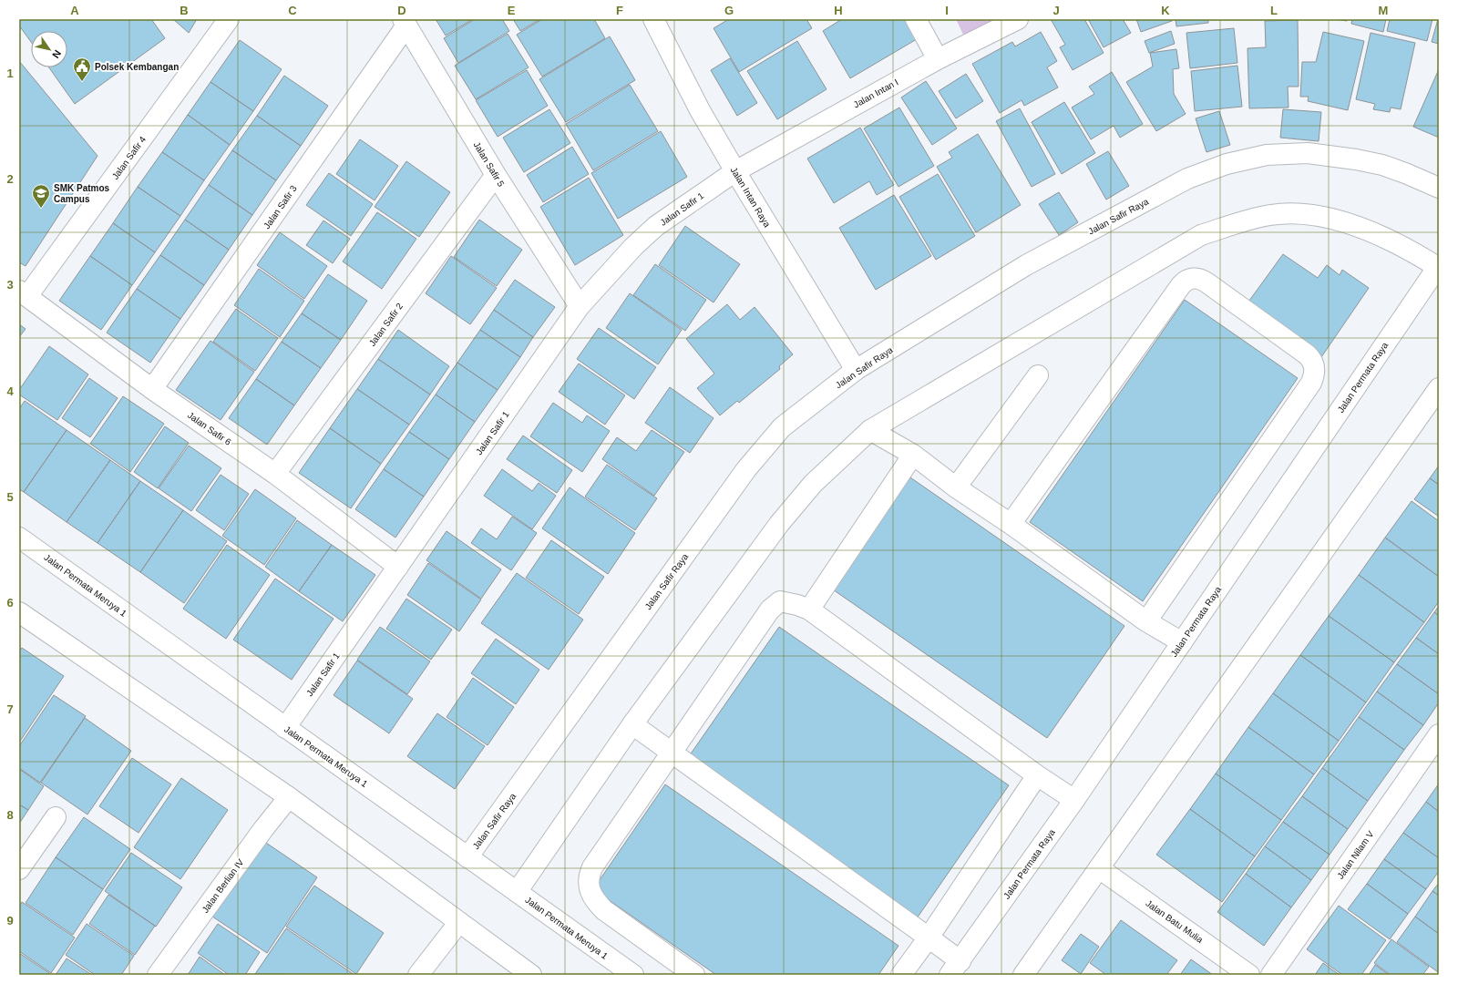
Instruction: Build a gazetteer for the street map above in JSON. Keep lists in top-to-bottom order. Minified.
{"streets":{"street":["Jalan Intan I","Jalan Safir 4","Jalan Safir 5","Jalan Intan Raya","Jalan Safir 3","Jalan Safir 1","Jalan Safir Raya","Jalan Safir 2","Jalan Permata Raya","Jalan Safir 6","Jalan Permata Meruya 1","Jalan Nilam V","Jalan Berlian IV","Jalan Batu Mulia"]},"crossings":[["Jalan Intan I","Jalan Intan Raya"],["Jalan Intan I","Jalan Safir 1"],["Jalan Safir 4","Jalan Safir 6"],["Jalan Safir 5","Jalan Safir 3"],["Jalan Safir 5","Jalan Safir 1"],["Jalan Safir 5","Jalan Safir 2"],["Jalan Intan Raya","Jalan Safir 1"],["Jalan Intan Raya","Jalan Safir Raya"],["Jalan Safir 3","Jalan Safir 6"],["Jalan Safir 1","Jalan Safir 6"],["Jalan Safir 1","Jalan Permata Meruya 1"],["Jalan Safir Raya","Jalan Permata Meruya 1"],["Jalan Safir 2","Jalan Safir 6"]],"places":{"public building":["Polsek Kembangan"],"school or university":["SMK Patmos Campus"]},"north":"bottom right","grid":{"columns":["A","B","C","D","E","F","G","H","I","J","K","L","M"],"rows":["1","2","3","4","5","6","7","8","9"]}}
